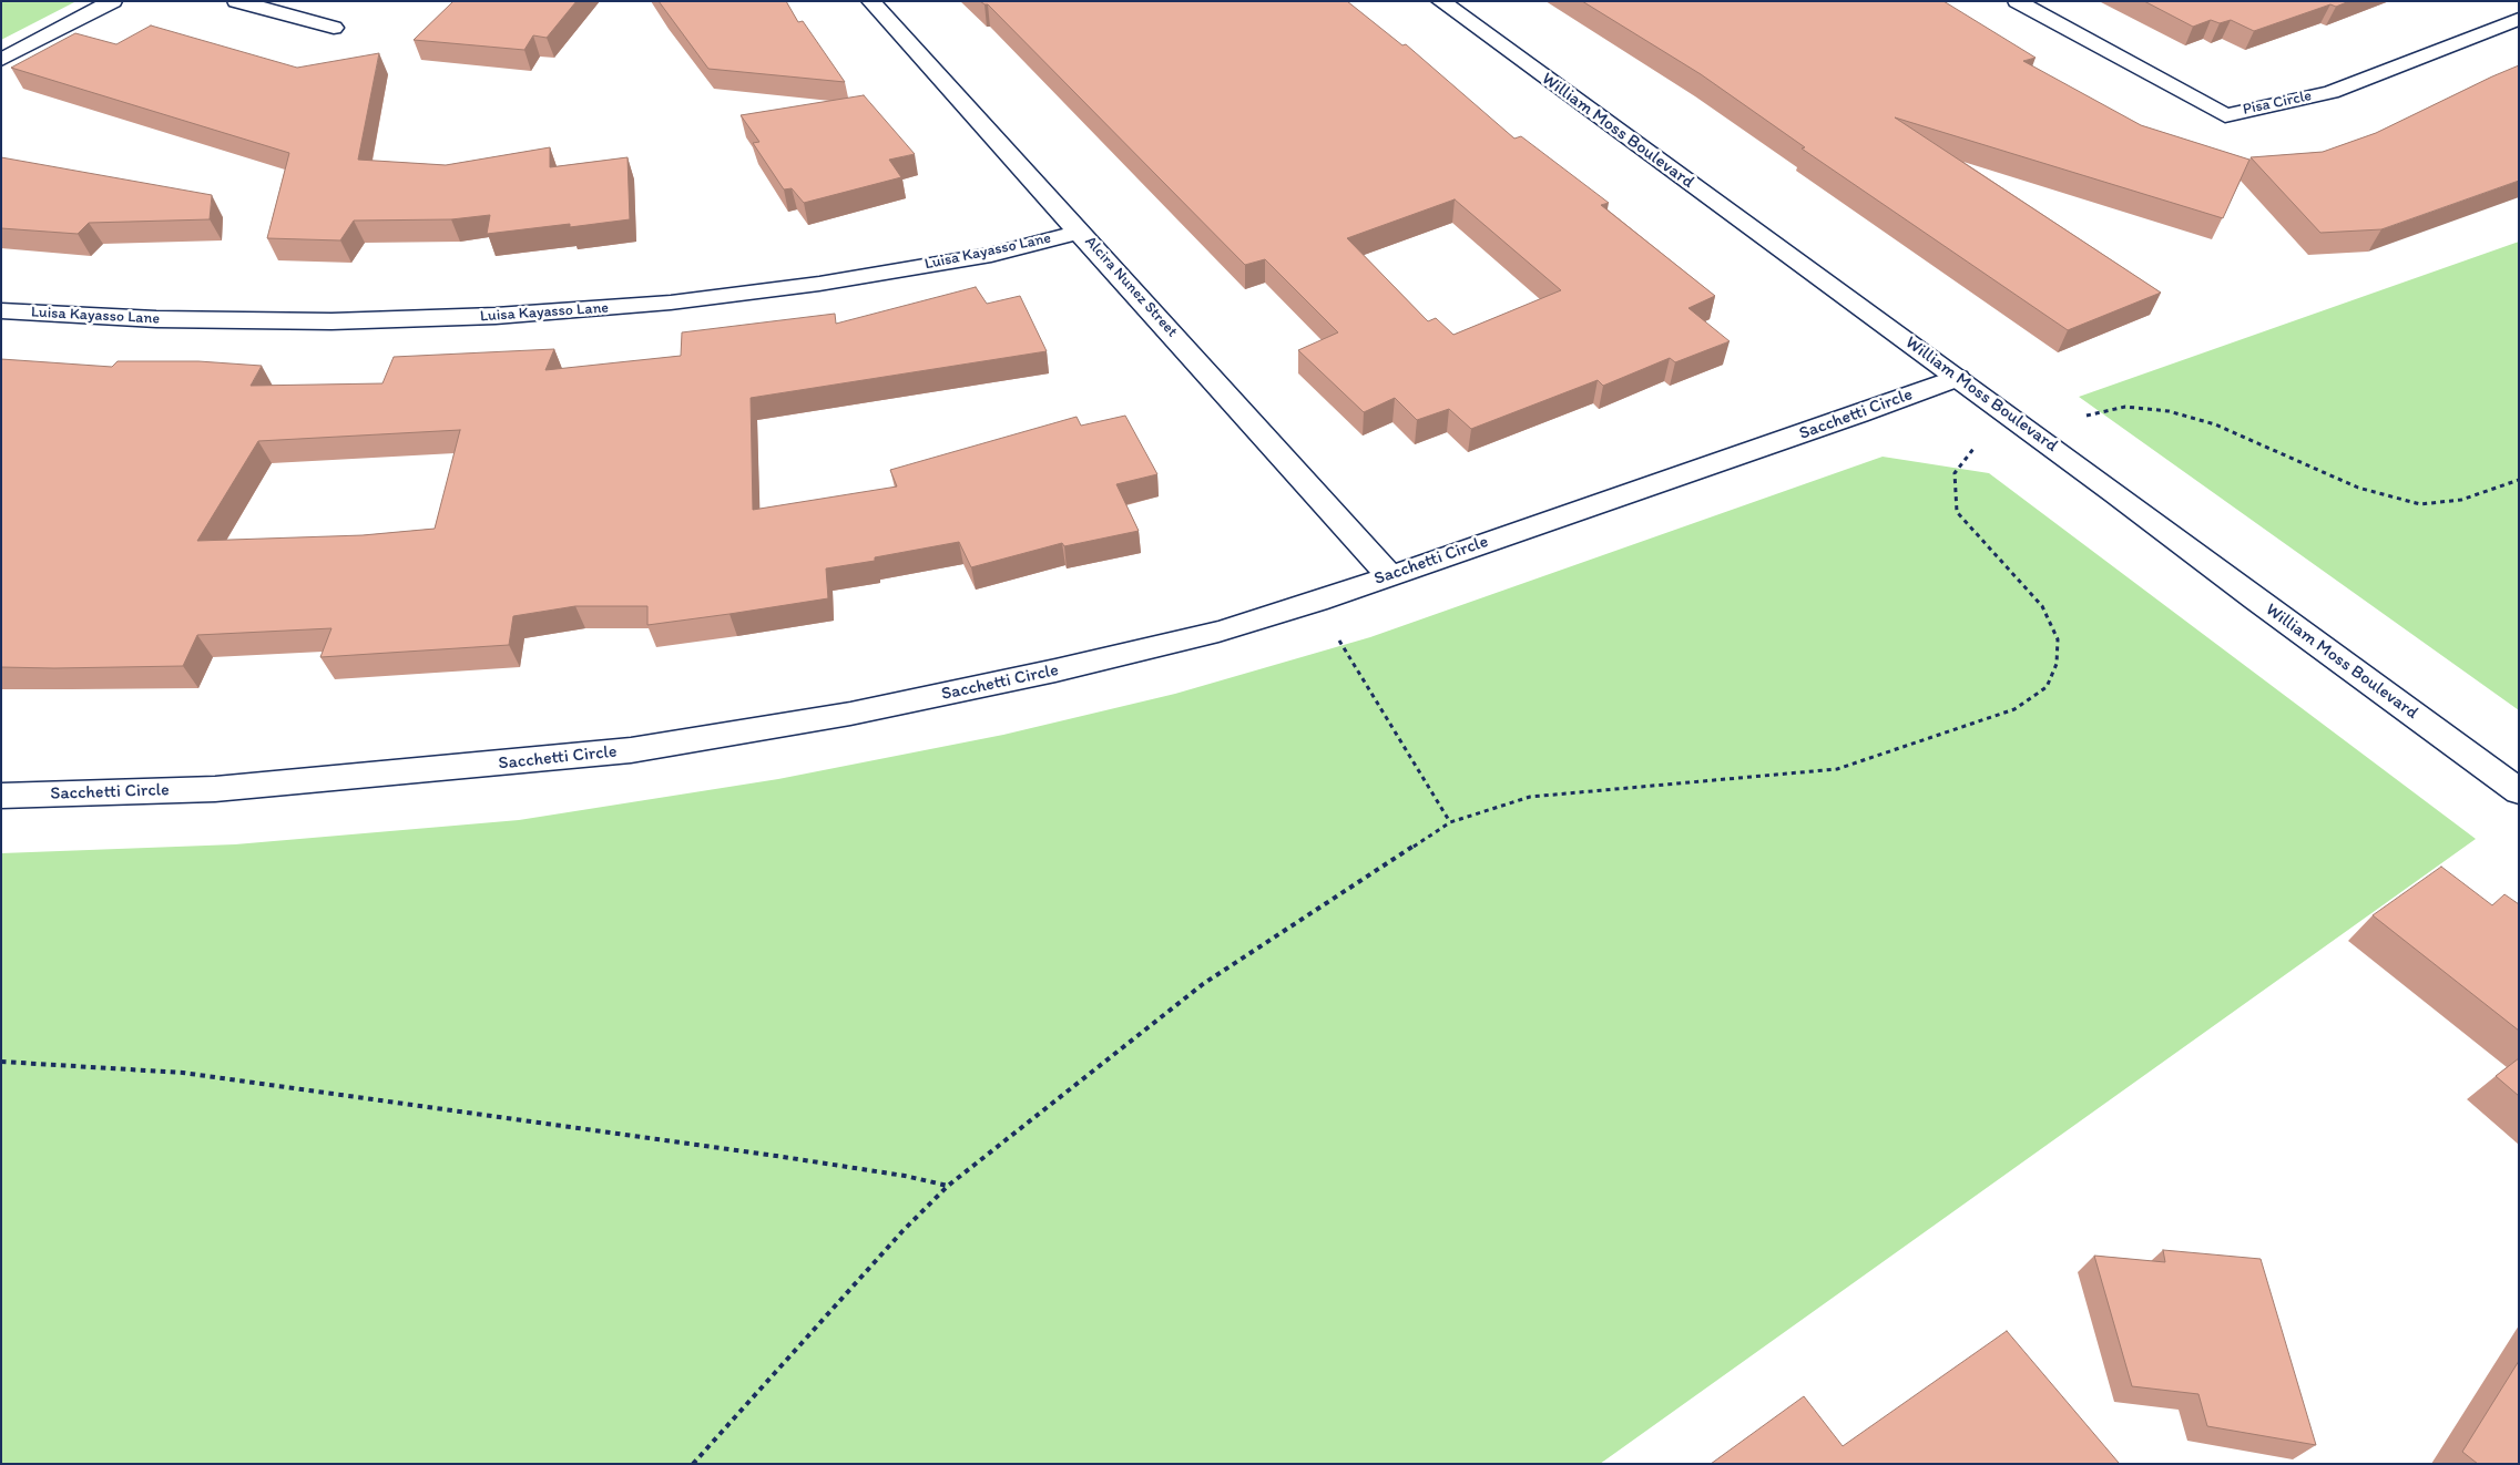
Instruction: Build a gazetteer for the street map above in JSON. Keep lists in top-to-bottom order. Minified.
{"streets":{"street":["Pisa Circle","William Moss Boulevard","Luisa Kayasso Lane","Alcira Nunez Street","Sacchetti Circle"]},"crossings":[["William Moss Boulevard","Sacchetti Circle"],["Luisa Kayasso Lane","Alcira Nunez Street"],["Alcira Nunez Street","Sacchetti Circle"]]}
